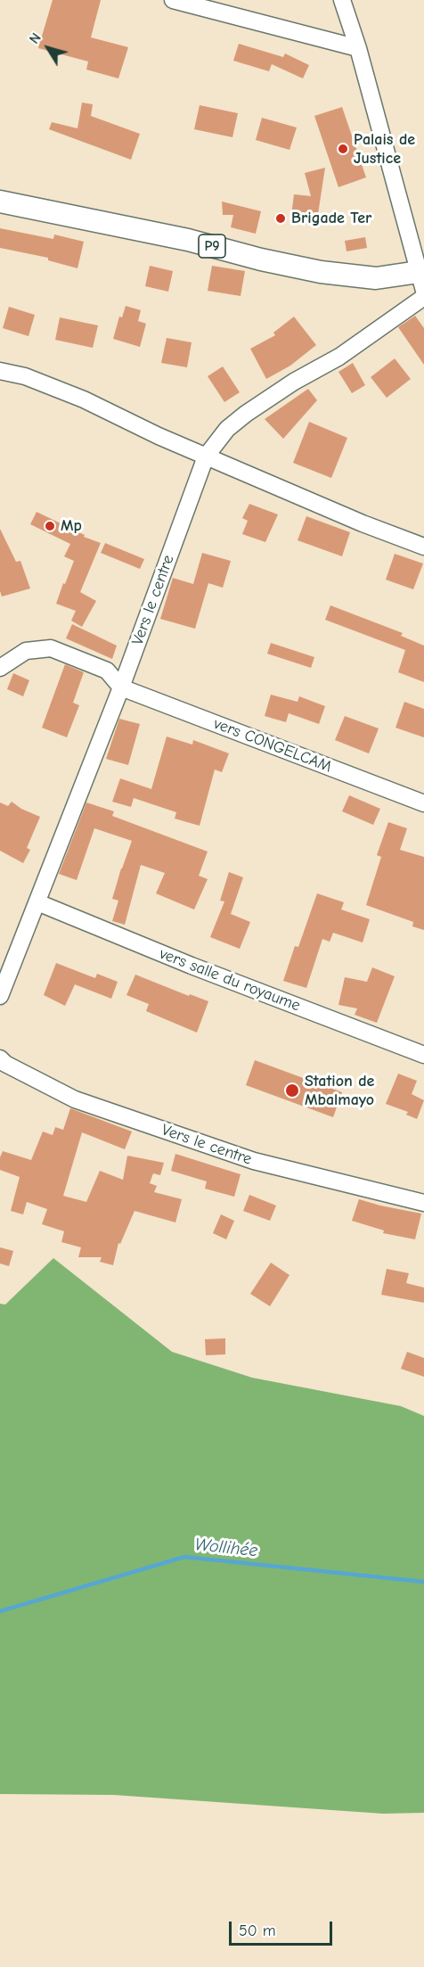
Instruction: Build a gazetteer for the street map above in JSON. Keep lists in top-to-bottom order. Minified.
{"streets":{"main road":["P9"],"street":["Vers le centre","vers CONGELCAM","vers salle du royaume"]},"crossings":[["Vers le centre","vers CONGELCAM"],["Vers le centre","vers salle du royaume"]],"water":["Wollihée"],"places":["Palais de Justice","Brigade Ter","Mp","Station de Mbalmayo"],"scale_bar":"50 m","north":"top left"}
